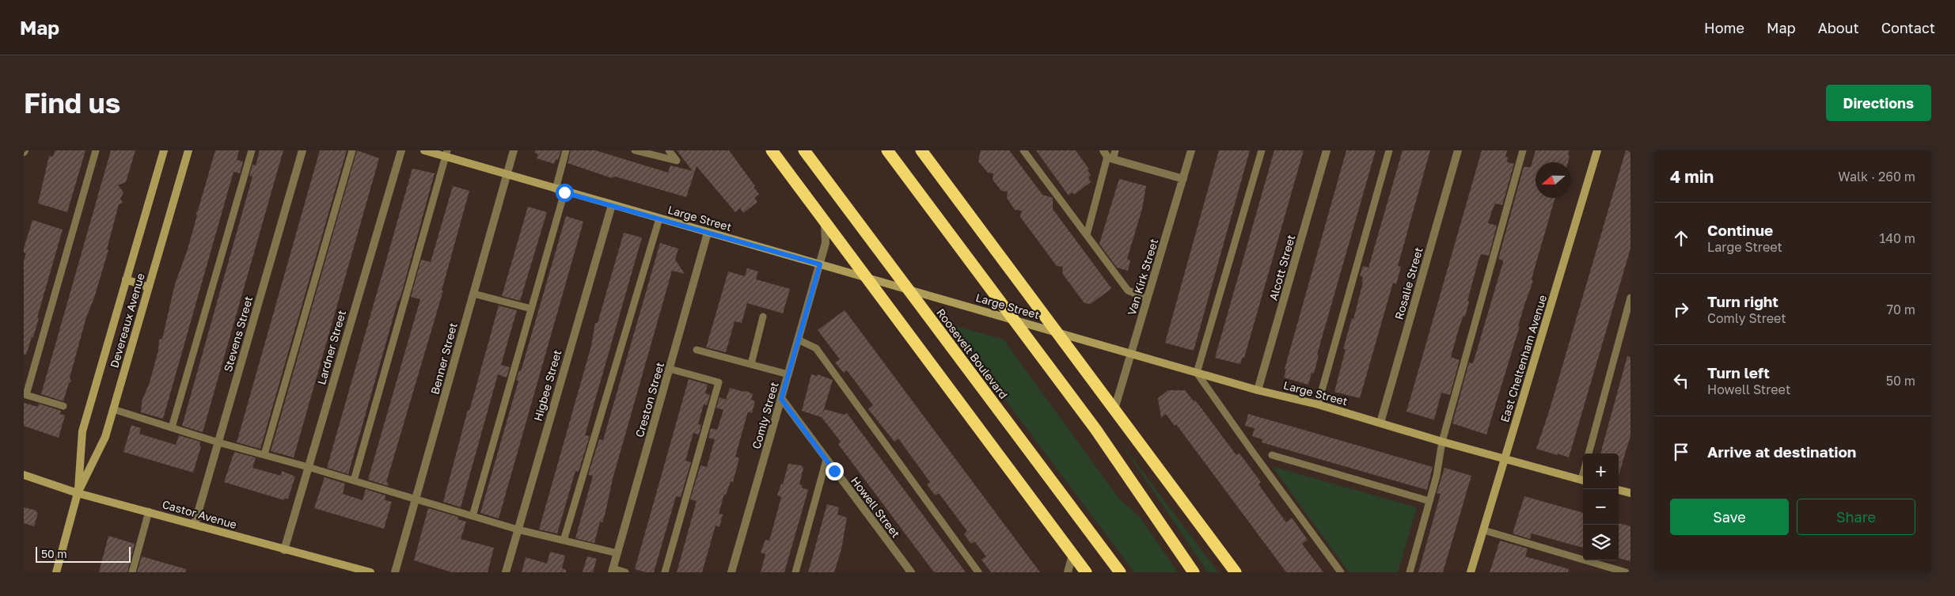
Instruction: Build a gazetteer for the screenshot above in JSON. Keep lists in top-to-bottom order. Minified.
{"streets":{"highway":["Roosevelt Boulevard"],"street":["Large Street","Alcott Street","Van Kirk Street","Rosalie Street","Devereaux Avenue","Stevens Street","Lardner Street","Benner Street","East Cheltenham Avenue","Higbee Street","Creston Street","Comly Street","Howell Street","Castor Avenue"]},"crossings":[["Large Street","Alcott Street"],["Large Street","Van Kirk Street"],["Large Street","Rosalie Street"],["Large Street","Roosevelt Boulevard"],["Large Street","Benner Street"],["Large Street","East Cheltenham Avenue"],["Large Street","Higbee Street"],["Large Street","Creston Street"],["Large Street","Comly Street"],["Devereaux Avenue","Castor Avenue"],["Stevens Street","Castor Avenue"],["Lardner Street","Castor Avenue"],["Comly Street","Howell Street"]],"scale_bar":"50 m","north":"left","page":{"header":"Map","nav":["Home","Map","About","Contact"],"buttons":["Directions",["Save","Share"]],"title":"Find us","heading":["4 min","Walk · 260 m"],"list":[["Continue","Large Street","140 m"],["Turn right","Comly Street","70 m"],["Turn left","Howell Street","50 m"],"Arrive at destination"],"map_buttons":["+","−"],"scale":"50 m"}}
